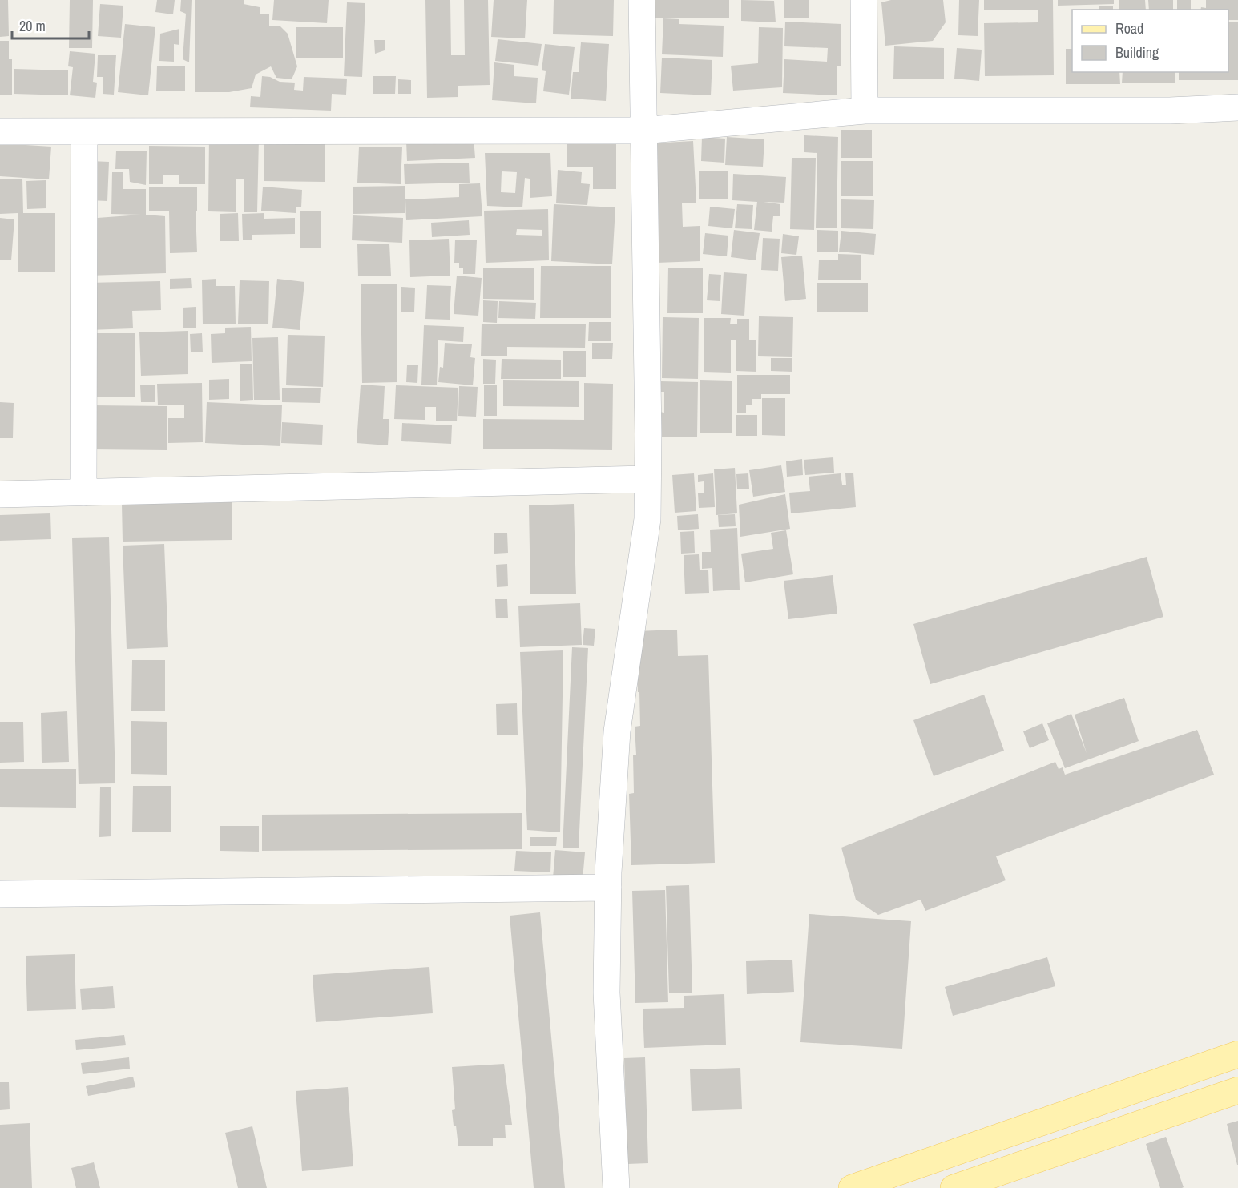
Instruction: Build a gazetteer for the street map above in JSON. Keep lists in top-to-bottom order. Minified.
{"legend":["Road","Building"],"scale_bar":"20 m"}
